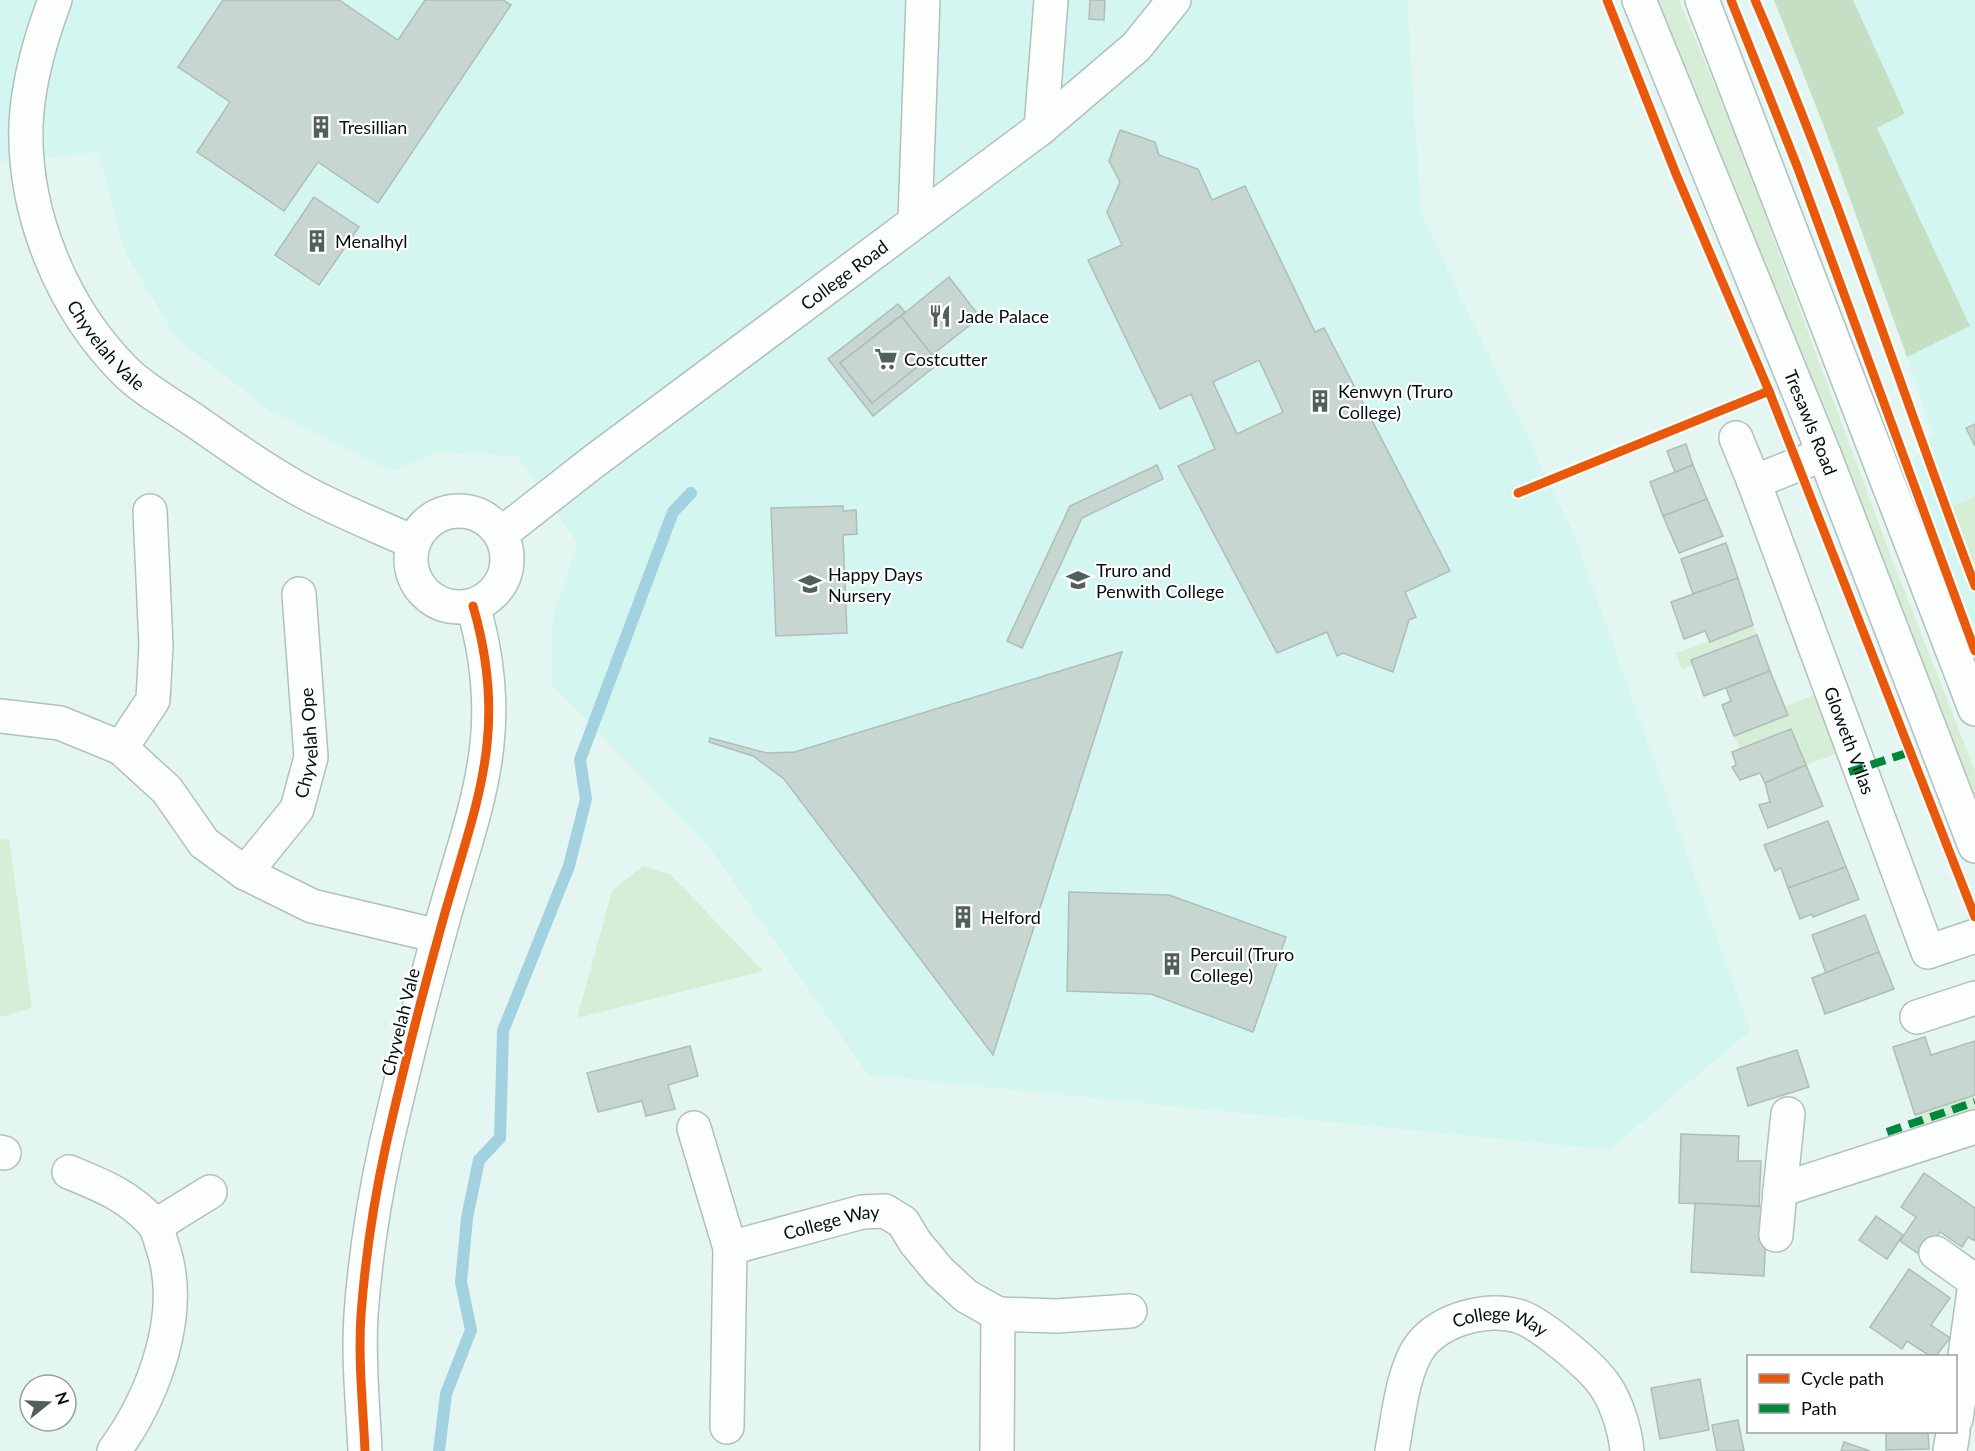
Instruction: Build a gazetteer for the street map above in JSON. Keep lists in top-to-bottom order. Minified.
{"streets":{"main road":["College Road","Chyvelah Vale","Tresawls Road","Gloweth Villas","Chyvelah Ope","College Way"]},"crossings":[["College Road","Chyvelah Vale"]],"places":{"building":["Tresillian","Menalhyl","Kenwyn (Truro College)","Helford","Percuil (Truro College)"],"restaurant":["Jade Palace"],"supermarket":["Costcutter"],"school or university":["Truro and Penwith College","Happy Days Nursery"]},"legend":["Cycle path","Path"],"north":"right"}
